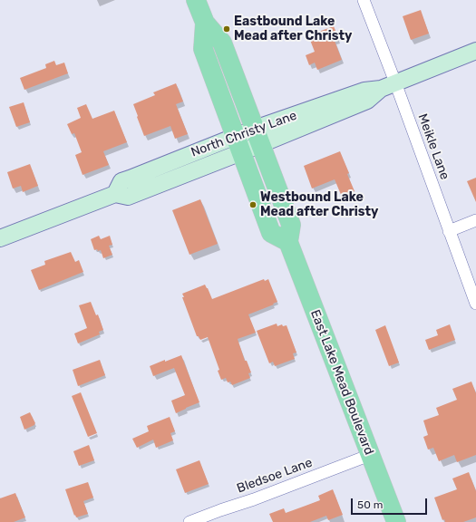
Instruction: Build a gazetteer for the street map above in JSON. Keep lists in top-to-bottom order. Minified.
{"streets":{"main road":["East Lake Mead Boulevard"],"street":["North Christy Lane","Meikle Lane","Bledsoe Lane"]},"crossings":[["North Christy Lane","Meikle Lane"],["North Christy Lane","East Lake Mead Boulevard"],["East Lake Mead Boulevard","Bledsoe Lane"]],"places":["Eastbound Lake Mead after Christy","Westbound Lake Mead after Christy"],"scale_bar":"50 m"}
